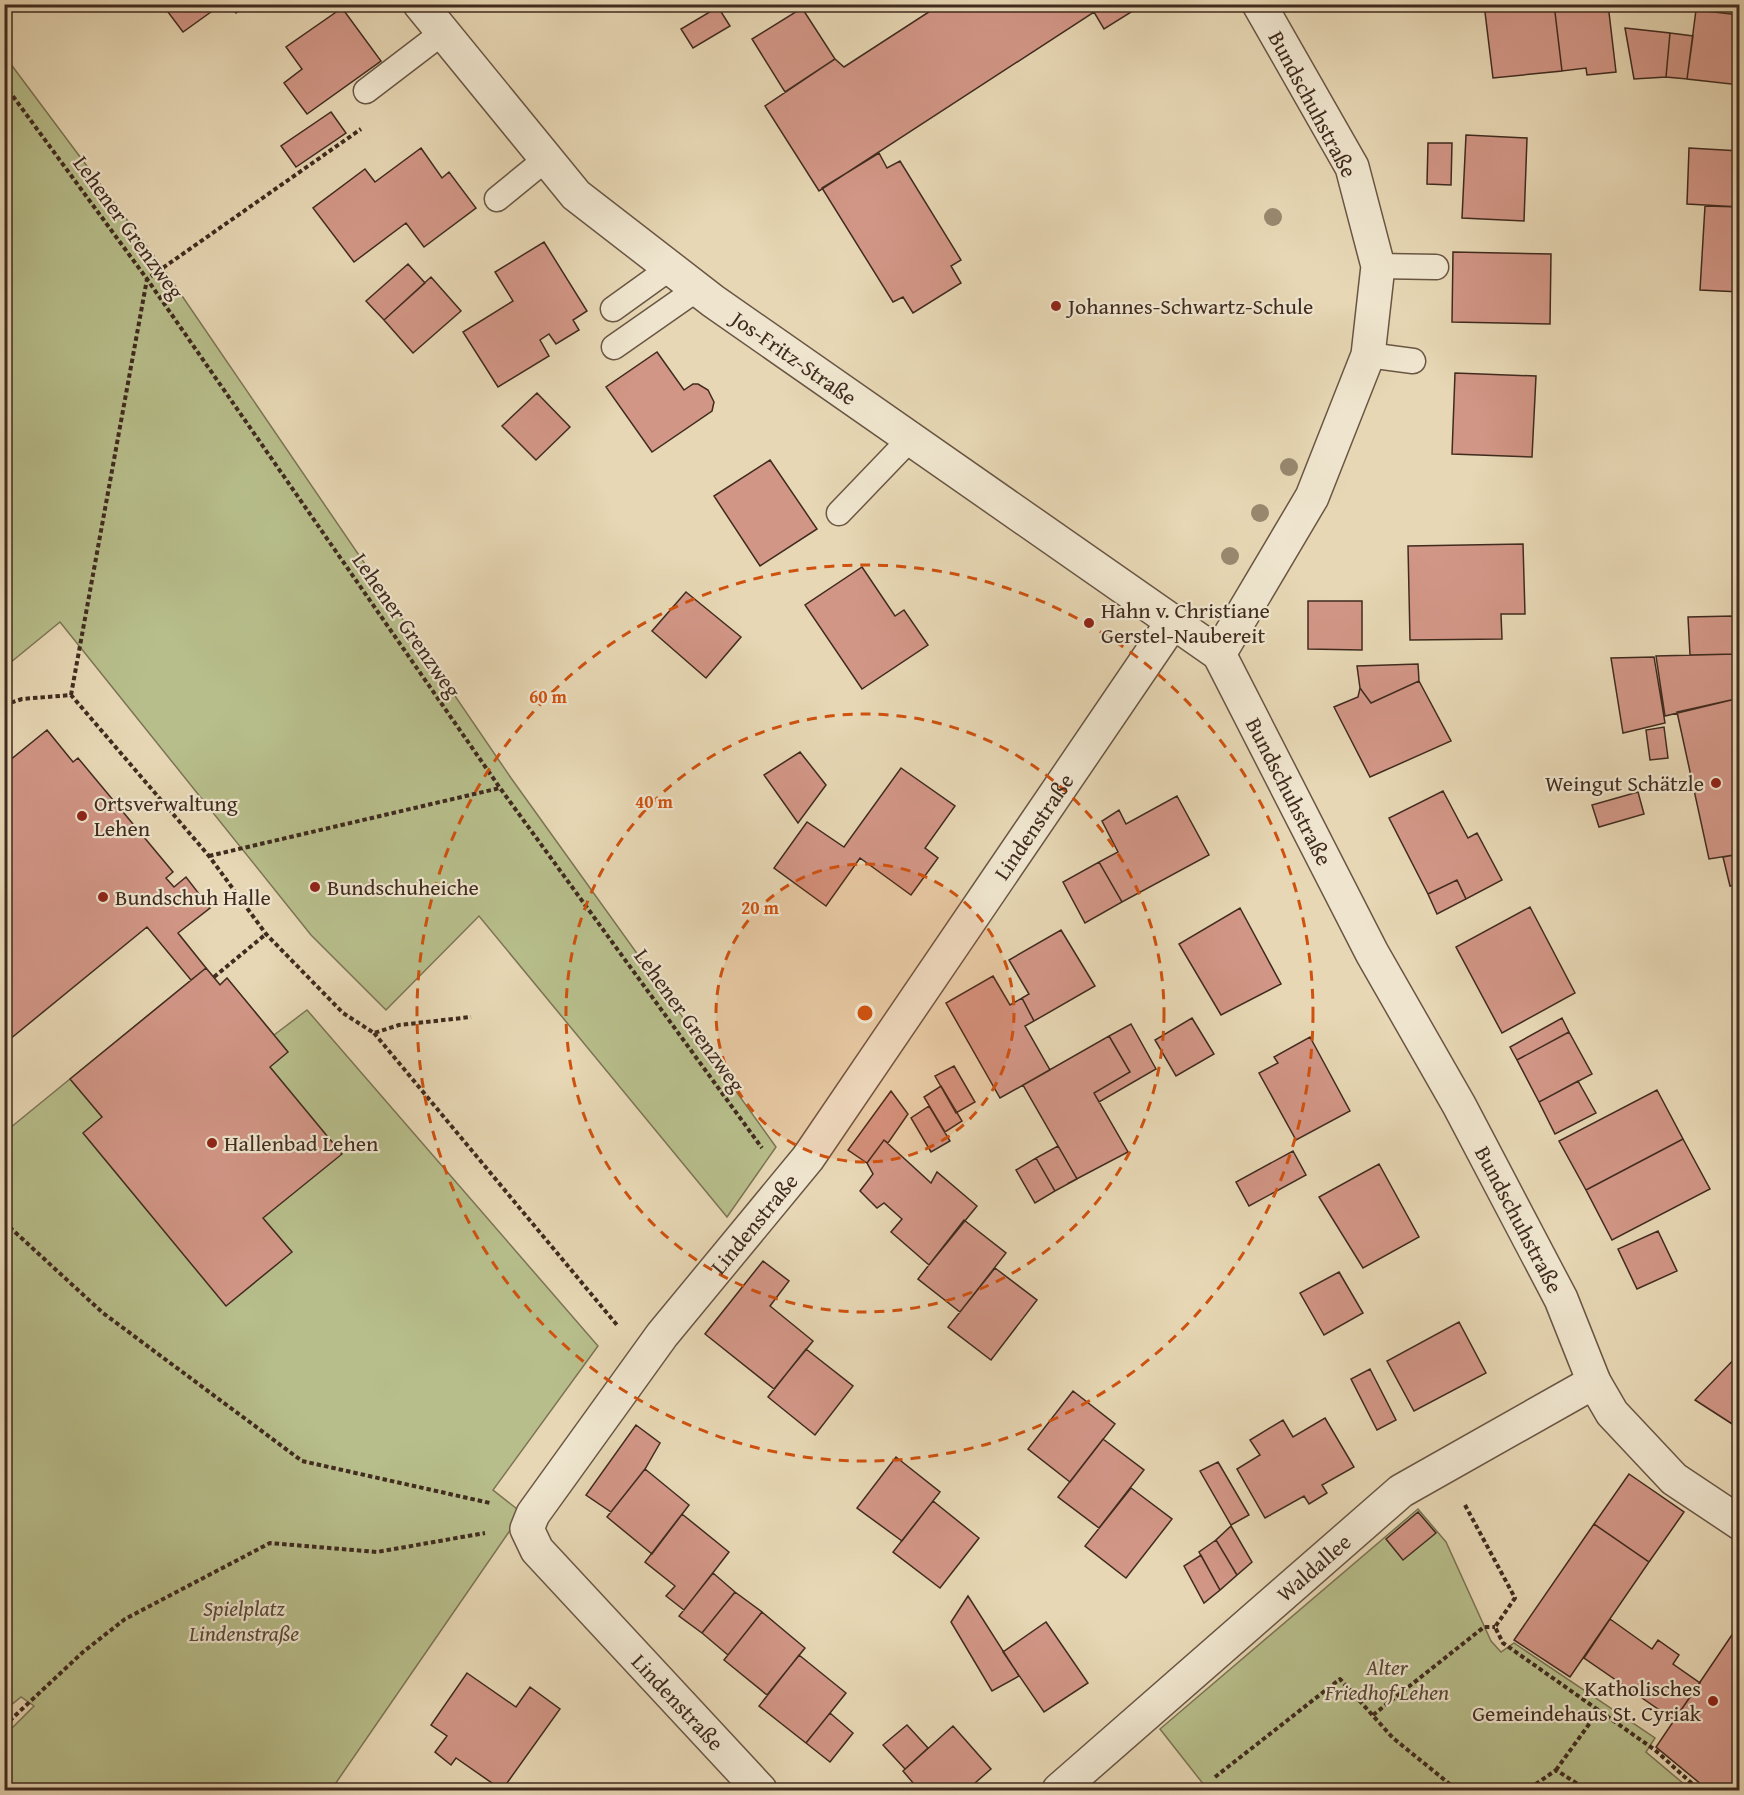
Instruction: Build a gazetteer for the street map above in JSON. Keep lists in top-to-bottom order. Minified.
{"streets":{"street":["Bundschuhstraße","Jos-Fritz-Straße","Lindenstraße","Waldallee"],"path":["Lehener Grenzweg"]},"crossings":[["Bundschuhstraße","Jos-Fritz-Straße"],["Bundschuhstraße","Waldallee"],["Lehener Grenzweg","Lindenstraße"],["Jos-Fritz-Straße","Lindenstraße"]],"parks":["Spielplatz Lindenstraße","Alter Friedhof Lehen"],"places":["Johannes-Schwartz-Schule","Hahn v. Christiane Gerstel-Naubereit","Weingut Schätzle","Ortsverwaltung Lehen","Bundschuheiche","Bundschuh Halle","Hallenbad Lehen","Katholisches Gemeindehaus St. Cyriak"],"rings":["60 m","40 m","20 m"]}
